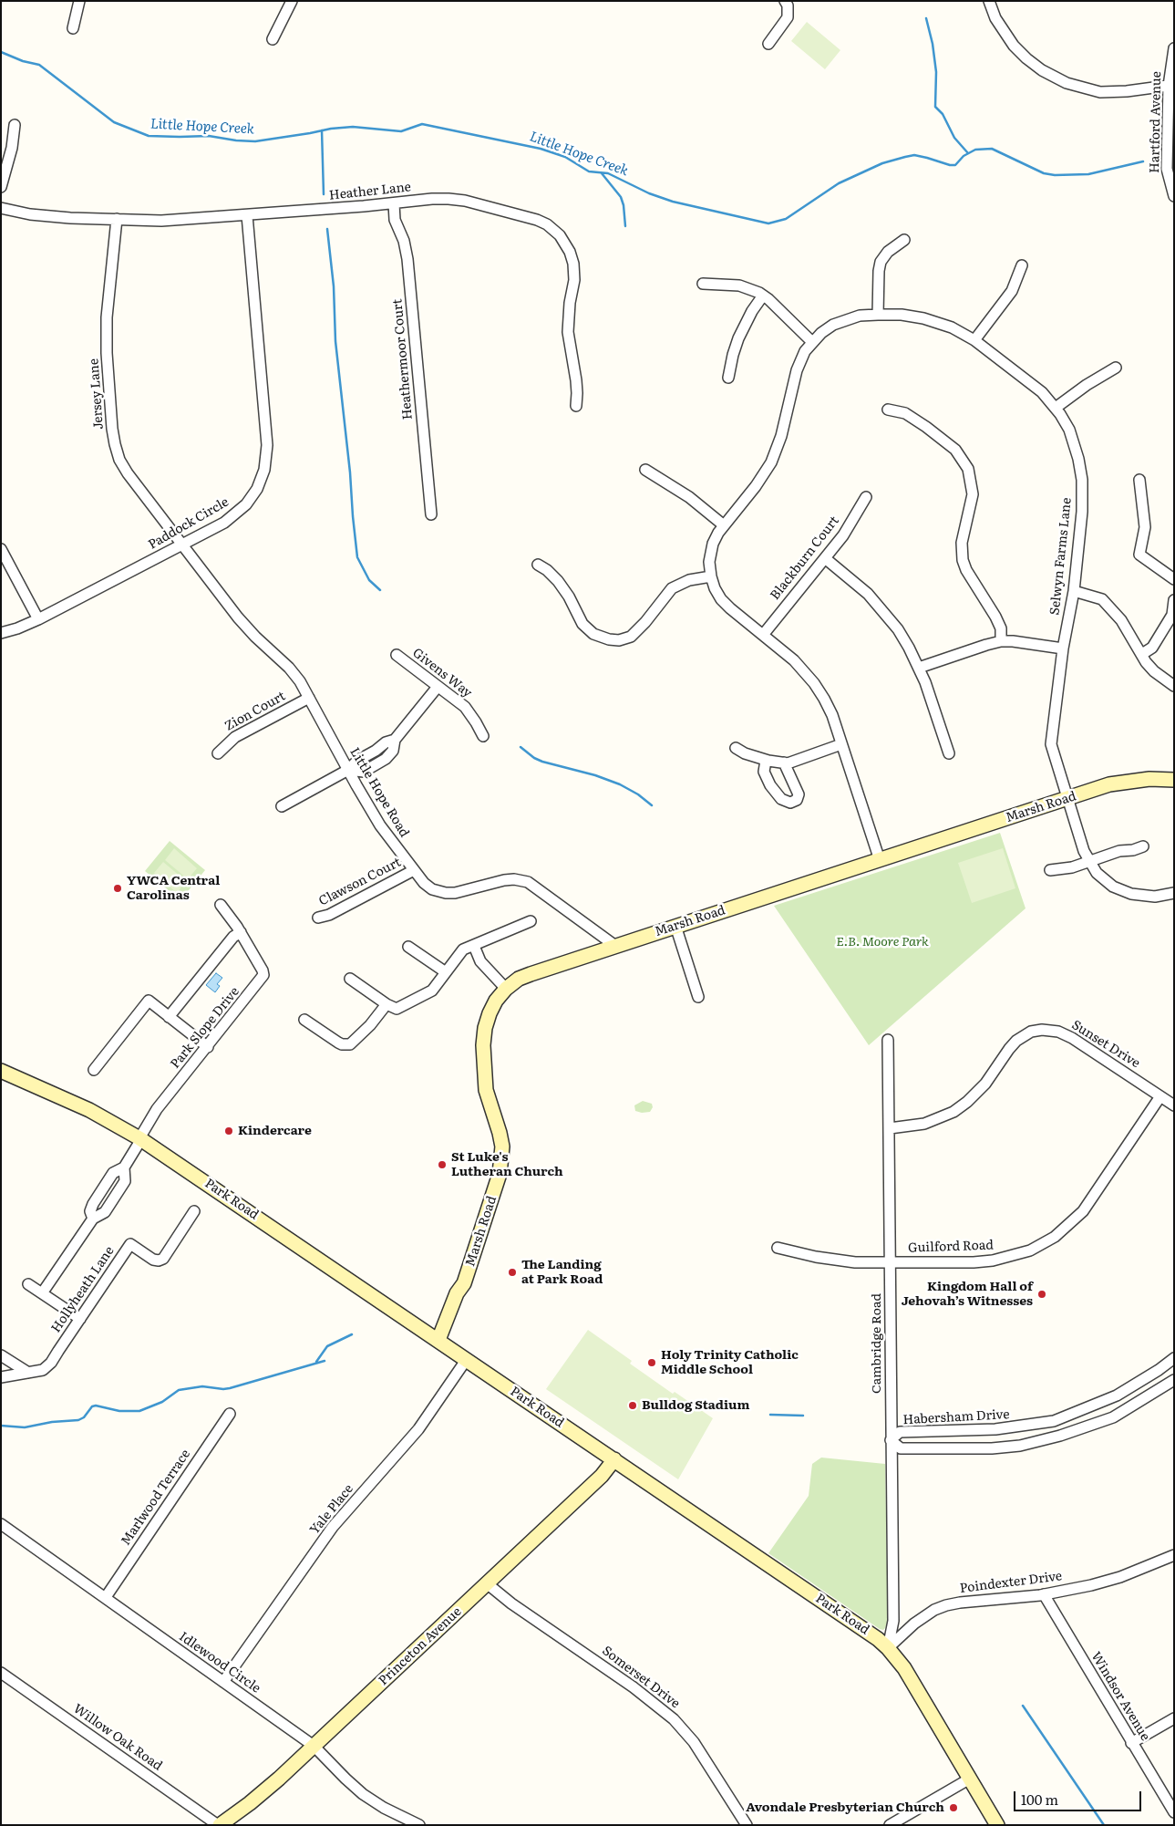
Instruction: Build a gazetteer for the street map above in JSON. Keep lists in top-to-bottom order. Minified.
{"streets":{"street":["Hartford Avenue","Heather Lane","Heathermoor Court","Jersey Lane","Paddock Circle","Selwyn Farms Lane","Blackburn Court","Givens Way","Zion Court","Little Hope Road","Marsh Road","Clawson Court","Park Slope Drive","Sunset Drive","Park Road","Guilford Road","Hollyheath Lane","Cambridge Road","Habersham Drive","Marlwood Terrace","Yale Place","Poindexter Drive","Princeton Avenue","Idlewood Circle","Somerset Drive","Windsor Avenue","Willow Oak Road"]},"crossings":[["Heather Lane","Heathermoor Court"],["Heather Lane","Jersey Lane"],["Heather Lane","Paddock Circle"],["Jersey Lane","Paddock Circle"],["Jersey Lane","Little Hope Road"],["Paddock Circle","Little Hope Road"],["Selwyn Farms Lane","Blackburn Court"],["Selwyn Farms Lane","Marsh Road"],["Zion Court","Little Hope Road"],["Little Hope Road","Marsh Road"],["Little Hope Road","Clawson Court"],["Marsh Road","Park Road"],["Park Slope Drive","Park Road"],["Sunset Drive","Guilford Road"],["Sunset Drive","Cambridge Road"],["Park Road","Cambridge Road"],["Park Road","Yale Place"],["Park Road","Poindexter Drive"],["Park Road","Princeton Avenue"],["Guilford Road","Cambridge Road"],["Cambridge Road","Habersham Drive"],["Cambridge Road","Poindexter Drive"],["Marlwood Terrace","Idlewood Circle"],["Yale Place","Idlewood Circle"],["Poindexter Drive","Windsor Avenue"],["Princeton Avenue","Idlewood Circle"],["Princeton Avenue","Somerset Drive"],["Princeton Avenue","Willow Oak Road"]],"water":["Little Hope Creek"],"parks":["E.B. Moore Park"],"places":["YWCA Central Carolinas","Kindercare","St Luke's Lutheran Church","The Landing at Park Road","Kingdom Hall of Jehovah’s Witnesses","Holy Trinity Catholic Middle School","Bulldog Stadium","Avondale Presbyterian Church"],"scale_bar":"100 m"}
